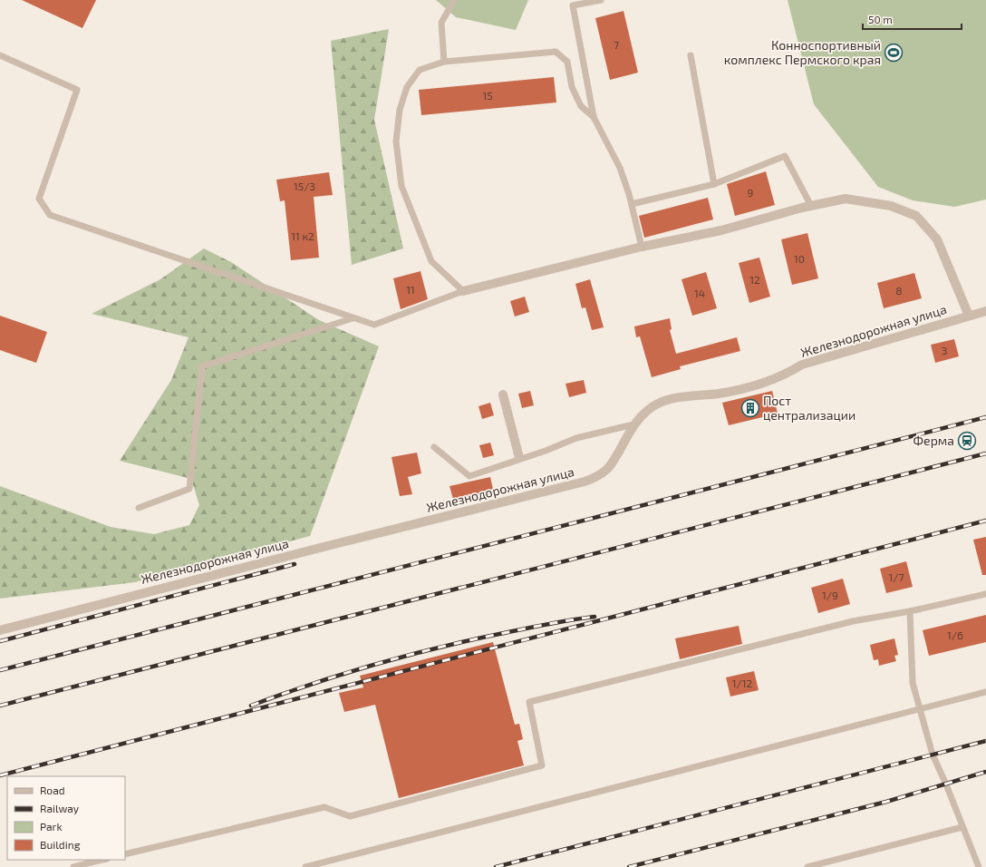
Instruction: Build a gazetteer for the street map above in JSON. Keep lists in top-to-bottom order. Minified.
{"streets":{"street":["Железнодорожная улица"]},"places":{"sports":["Конноспортивный комплекс Пермского края"],"building":["Пост централизации"],"station":["Ферма"]},"house_numbers":["7","15","15/3","9","11 к2","10","12","11","8","14","3","1/7","1/9","1/6","1/12"],"legend":["Road","Railway","Park","Building"],"scale_bar":"50 m"}
